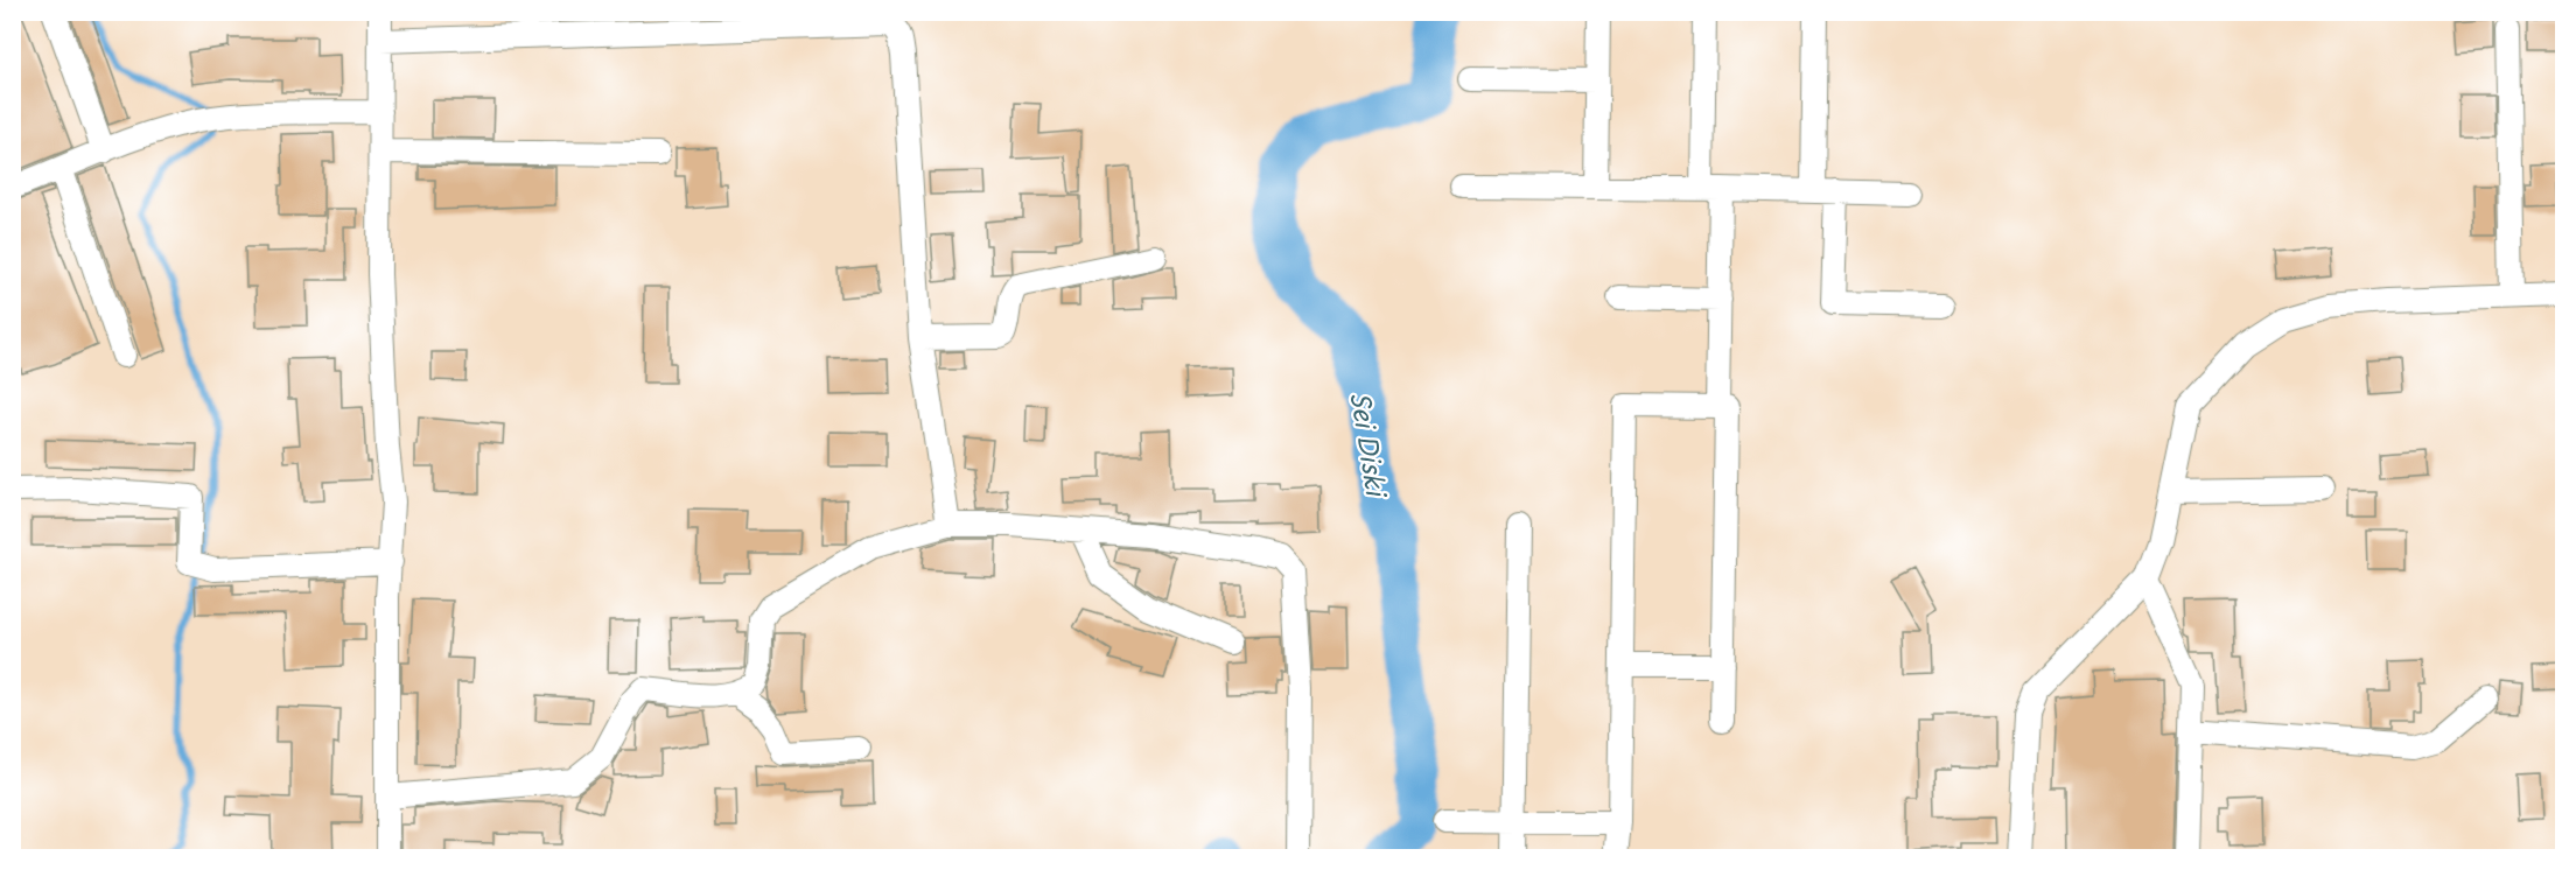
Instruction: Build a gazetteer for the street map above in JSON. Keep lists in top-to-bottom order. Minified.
{"water":["Sei Diski"]}
